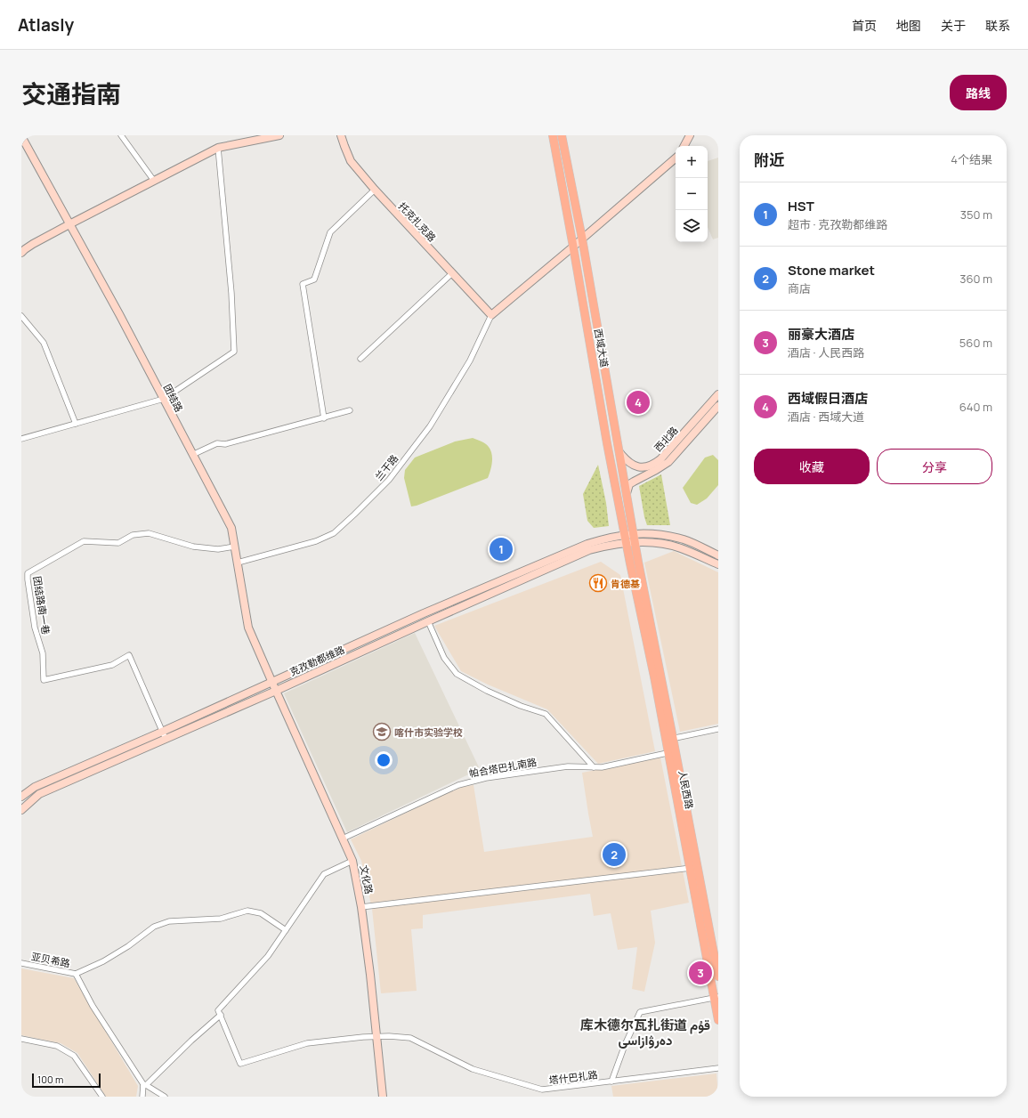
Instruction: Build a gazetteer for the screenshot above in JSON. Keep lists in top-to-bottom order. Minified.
{"streets":{"main road":["托克扎克路","西域大道","团结路","西北路","克孜勒都维路","人民西路","文化路"],"street":["兰干路","团结路南一巷","帕合塔巴扎南路","亚贝希路","塔什巴扎路"]},"crossings":[["托克扎克路","兰干路"],["西域大道","西北路"],["西域大道","克孜勒都维路"],["西域大道","人民西路"],["团结路","兰干路"],["团结路","团结路南一巷"],["团结路","克孜勒都维路"],["团结路","文化路"],["团结路南一巷","克孜勒都维路"],["克孜勒都维路","文化路"],["帕合塔巴扎南路","人民西路"],["帕合塔巴扎南路","文化路"],["文化路","塔什巴扎路"]],"districts":["库木德尔瓦扎街道 قۇم دەرۋازاسى"],"places":{"restaurant":["肯德基"],"school or university":["喀什市实验学校"]},"scale_bar":"100 m","page":{"header":"Atlasly","nav":["首页","地图","关于","联系"],"title":"交通指南","buttons":["路线",["收藏","分享"]],"heading":["附近","4个结果"],"map_buttons":["+","−"],"list":[{"mark":"1","name":"HST","note":"超市 · 克孜勒都维路","value":"350 m"},{"mark":"2","name":"Stone market","note":"商店","value":"360 m"},{"mark":"3","name":"丽豪大酒店","note":"酒店 · 人民西路","value":"560 m"},{"mark":"4","name":"西域假日酒店","note":"酒店 · 西域大道","value":"640 m"}],"pins":["4","1","2","3"],"scale":"100 m"}}
